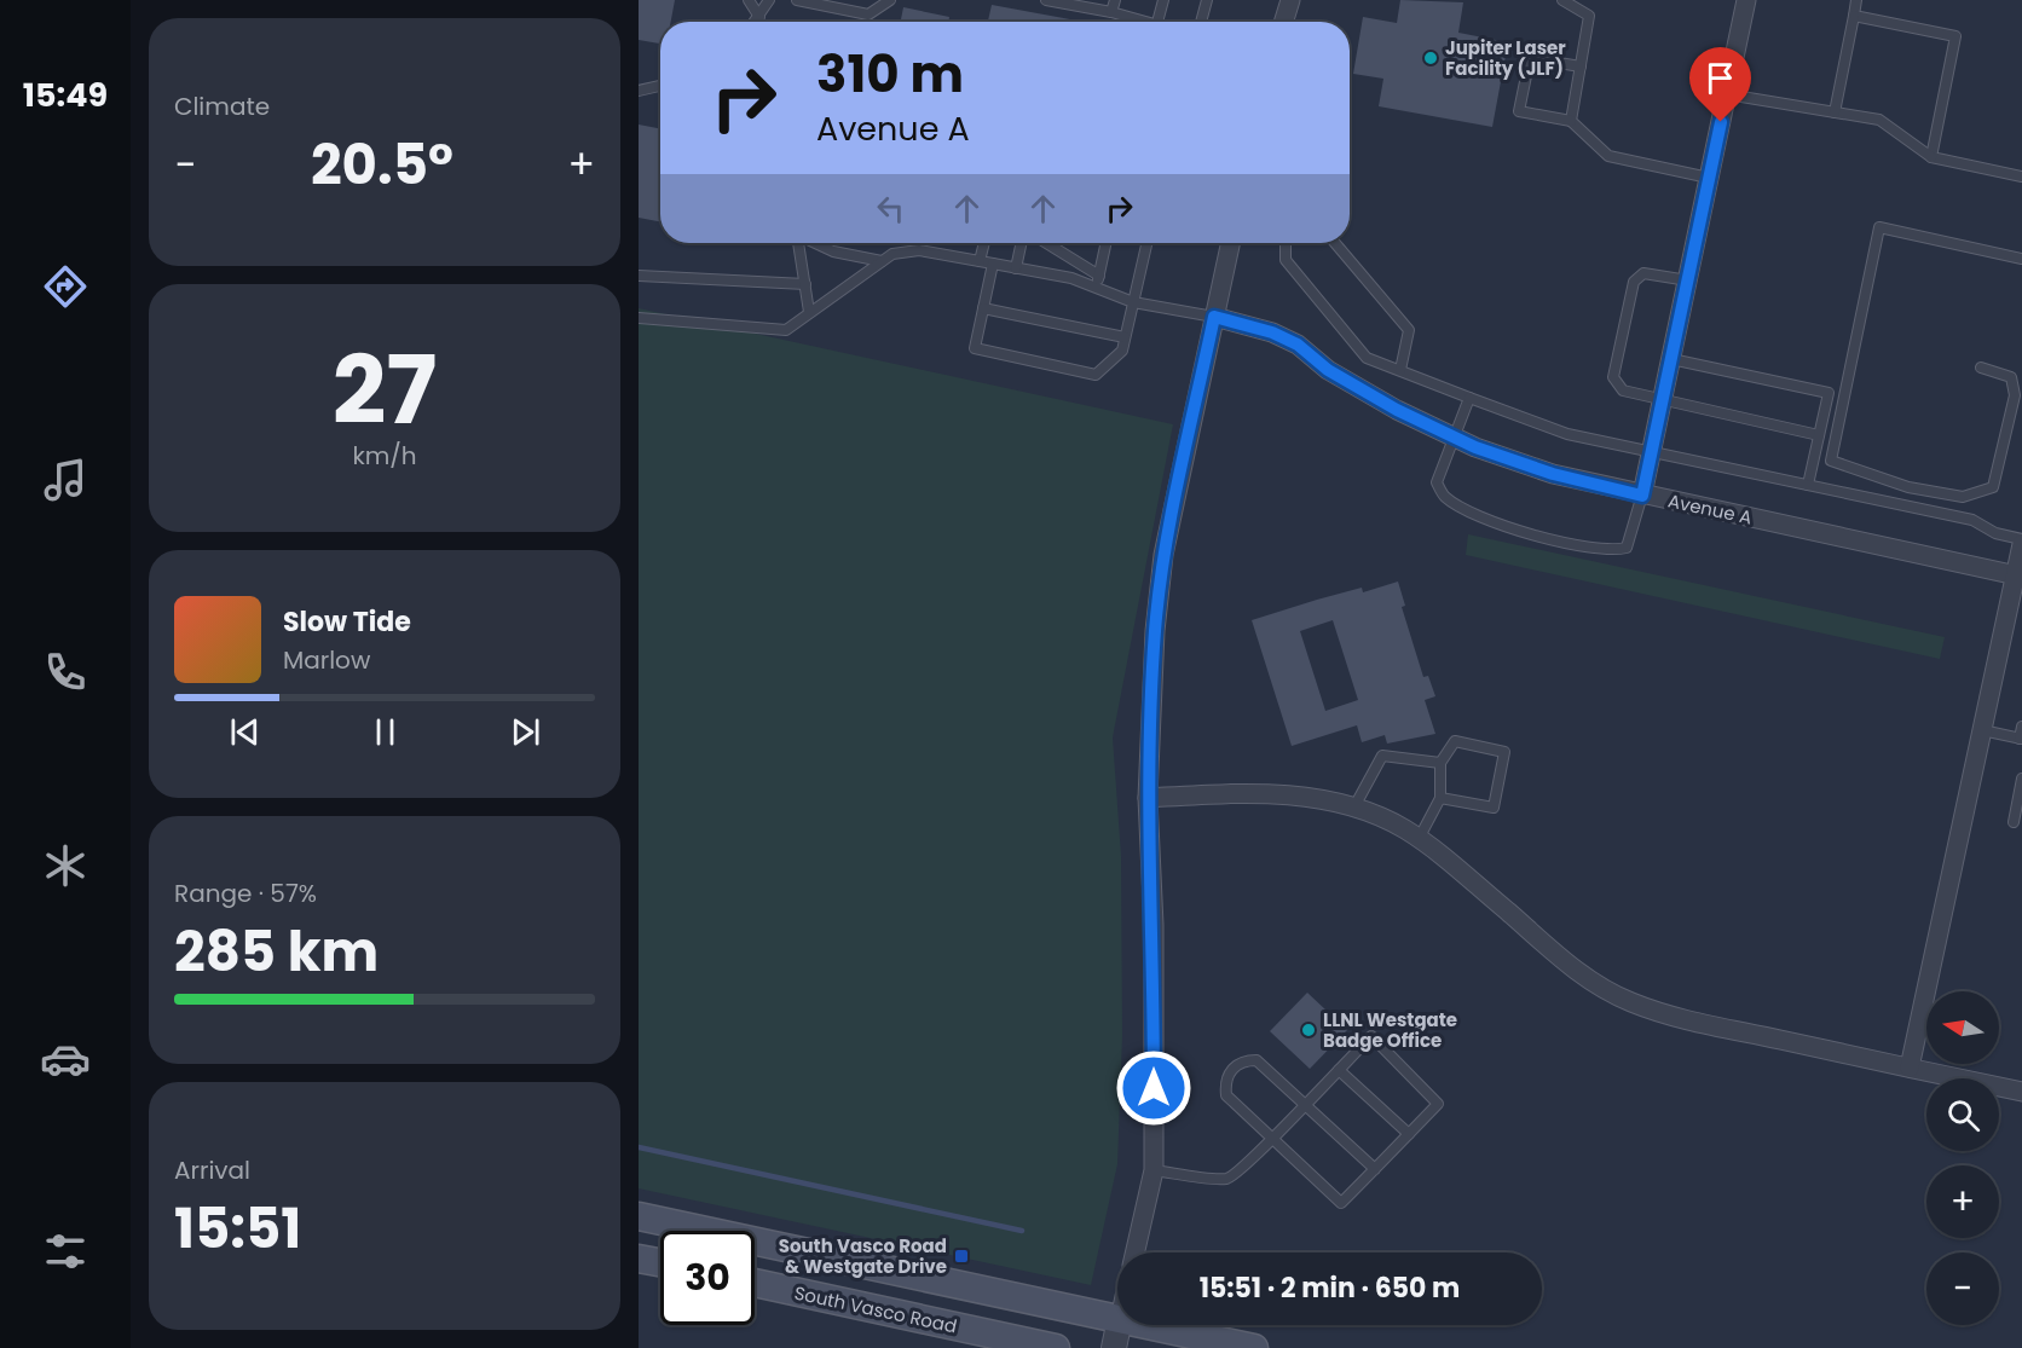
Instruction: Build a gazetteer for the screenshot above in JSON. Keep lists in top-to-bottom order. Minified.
{"streets":{"main road":["South Vasco Road"],"street":["Avenue A"]},"places":{"other":["Jupiter Laser Facility (JLF)","LLNL Westgate Badge Office"],"transit":["South Vasco Road & Westgate Drive"]},"north":"left","page":{"tabs":"15:49","tile":["Climate",["27","km/h"],["Range · 57%","285 km"],["Arrival","15:51"]],"turn":["310 m","Avenue A"],"heat":["−","20.5°","+"],"song":["Slow Tide","Marlow"],"map_buttons":["+","−"],"limit":"30","trip":"15:51 · 2 min · 650 m"}}
